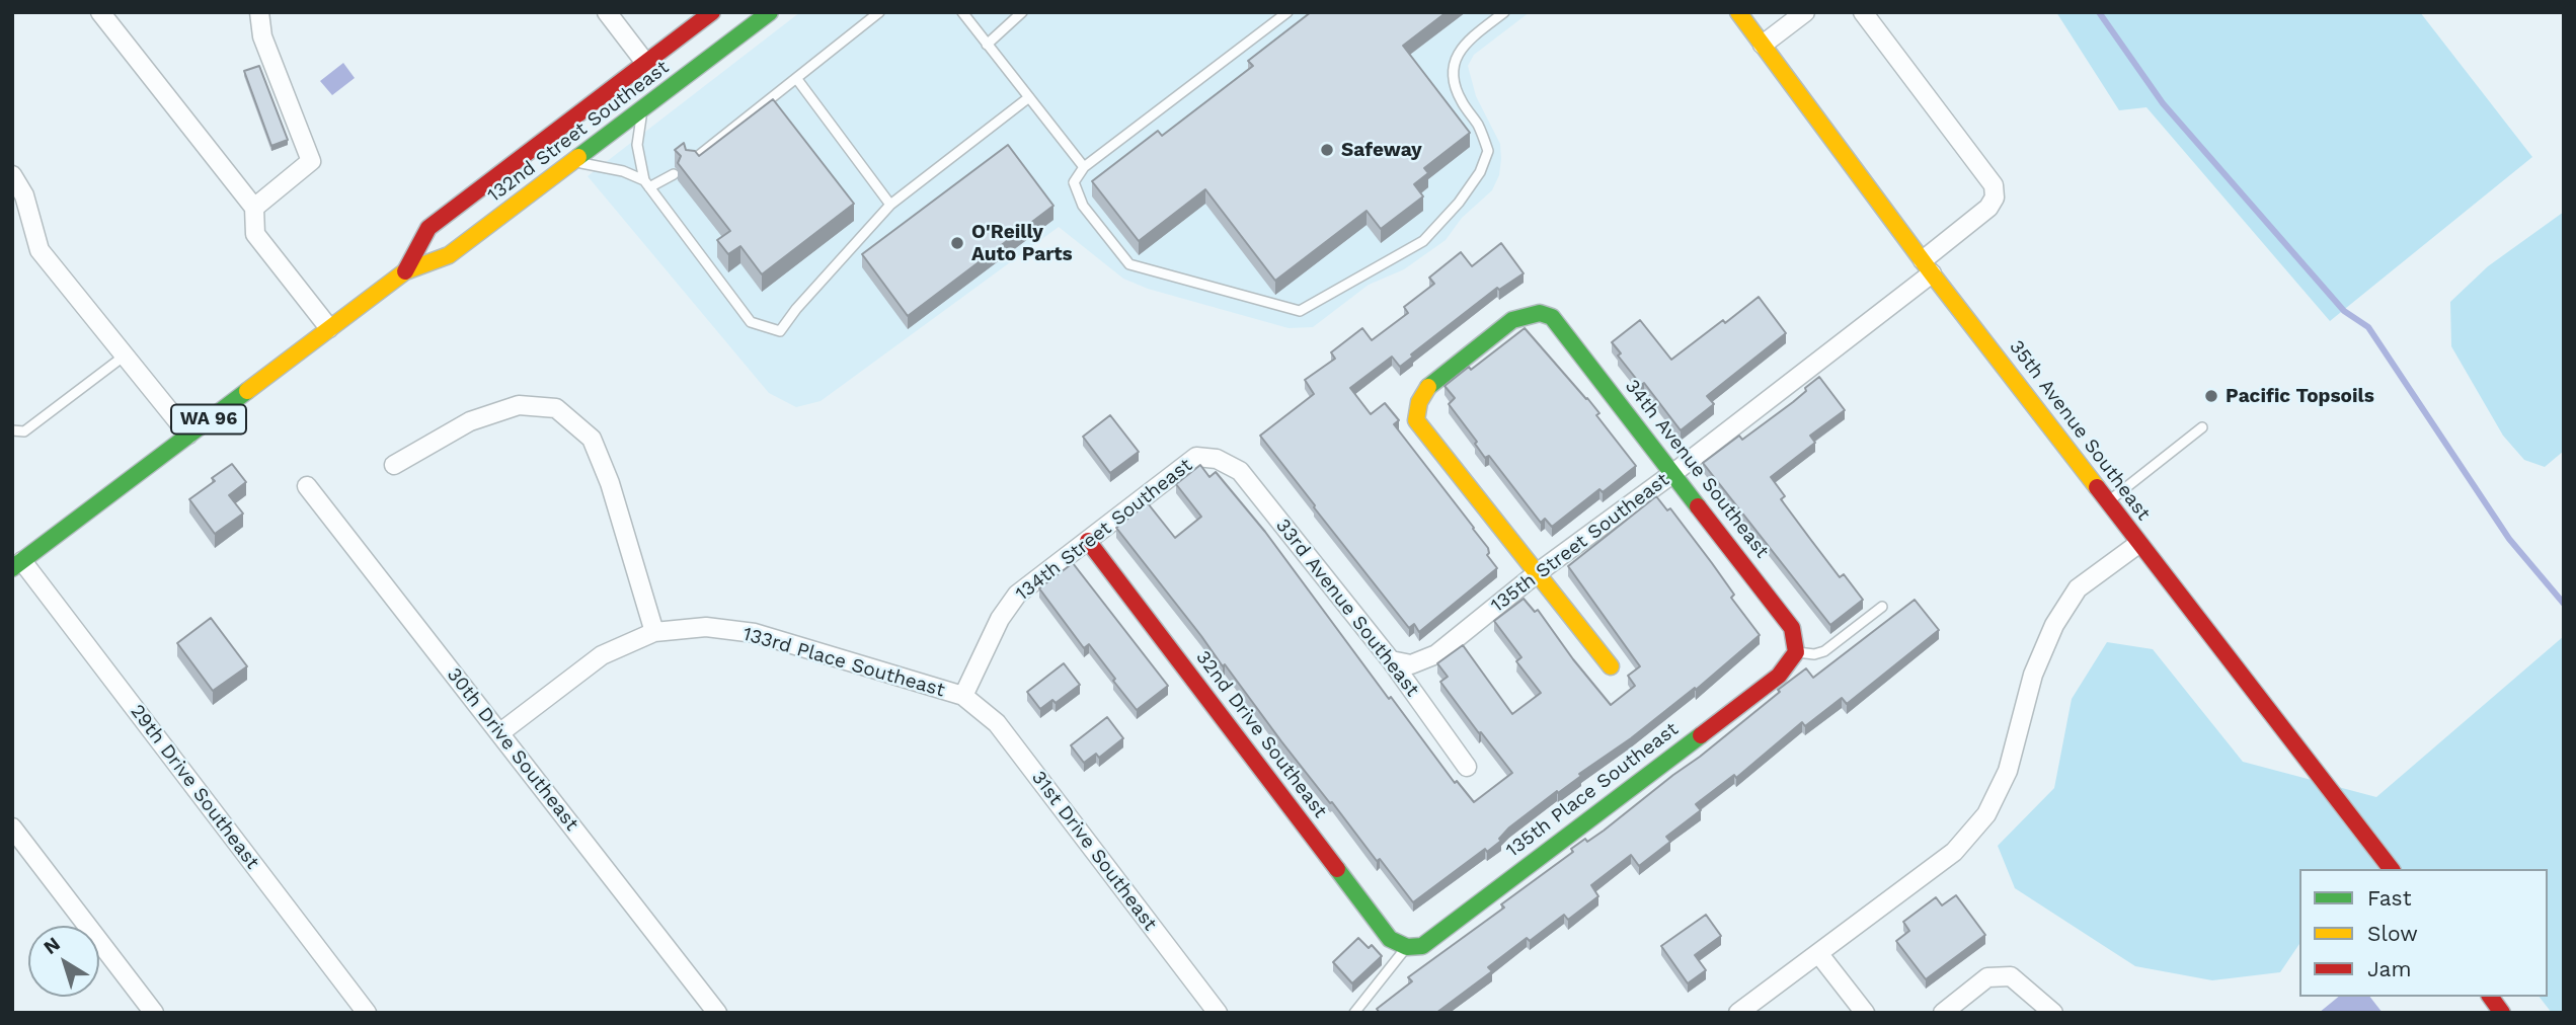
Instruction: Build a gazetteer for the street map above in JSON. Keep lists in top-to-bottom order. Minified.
{"streets":{"street":["132nd Street Southeast","WA 96","35th Avenue Southeast","34th Avenue Southeast","134th Street Southeast","135th Street Southeast","33rd Avenue Southeast","133rd Place Southeast","32nd Drive Southeast","30th Drive Southeast","29th Drive Southeast","135th Place Southeast","31st Drive Southeast"]},"crossings":[["132nd Street Southeast","29th Drive Southeast"],["35th Avenue Southeast","135th Street Southeast"],["34th Avenue Southeast","135th Street Southeast"],["34th Avenue Southeast","135th Place Southeast"],["134th Street Southeast","33rd Avenue Southeast"],["134th Street Southeast","133rd Place Southeast"],["134th Street Southeast","32nd Drive Southeast"],["134th Street Southeast","31st Drive Southeast"],["135th Street Southeast","33rd Avenue Southeast"],["133rd Place Southeast","30th Drive Southeast"],["133rd Place Southeast","31st Drive Southeast"],["32nd Drive Southeast","135th Place Southeast"]],"places":["Safeway","O'Reilly Auto Parts","Pacific Topsoils"],"legend":["Fast","Slow","Jam"],"north":"top left"}
